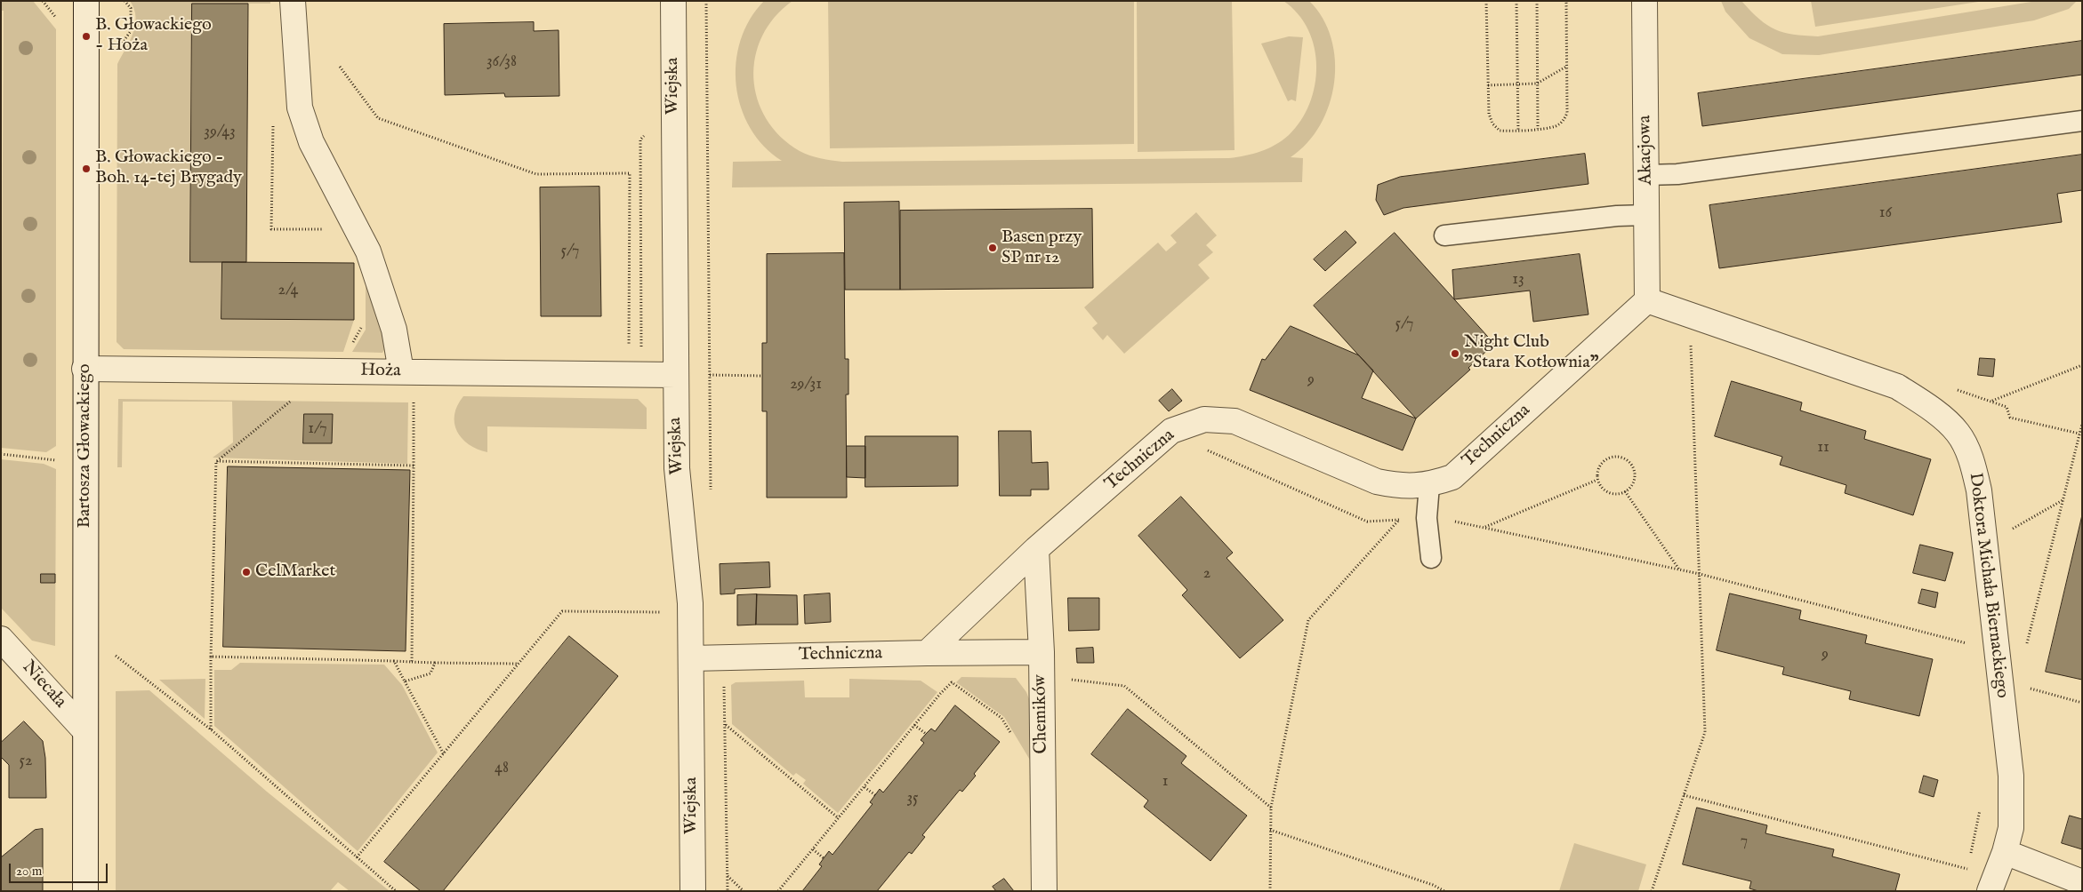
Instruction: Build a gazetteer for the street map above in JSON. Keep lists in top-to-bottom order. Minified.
{"streets":{"street":["Wiejska","Akacjowa","Hoża","Techniczna","Bartosza Głowackiego","Doktora Michała Biernackiego","Niecała","Chemików"]},"crossings":[["Wiejska","Hoża"],["Wiejska","Techniczna"],["Akacjowa","Techniczna"],["Akacjowa","Doktora Michała Biernackiego"],["Hoża","Bartosza Głowackiego"],["Techniczna","Doktora Michała Biernackiego"],["Techniczna","Chemików"],["Bartosza Głowackiego","Niecała"]],"places":["B. Głowackiego - Hoża","B. Głowackiego - Boh. 14-tej Brygady","Basen przy SP nr 12","Night Club \"Stara Kotłownia\"","CelMarket"],"house_numbers":["36/38","39/43","16","5/7","13","2/4","5/7","9","29/31","1/7","11","2","9","52","48","1","35","7"],"scale_bar":"20 m"}
